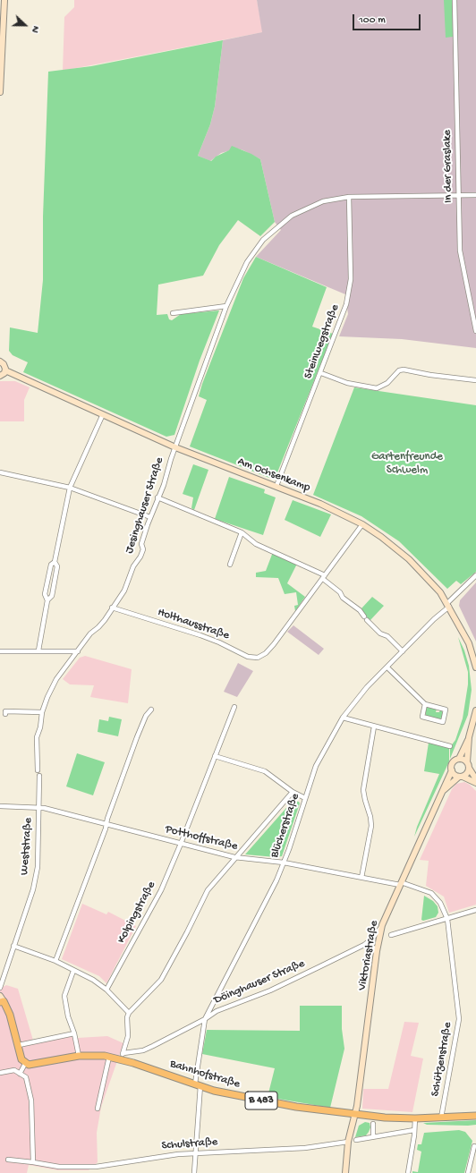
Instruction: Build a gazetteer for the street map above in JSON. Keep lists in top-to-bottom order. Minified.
{"streets":{"main road":["Am Ochsenkamp","Viktoriastraße","Bahnhofstraße","B 483"],"street":["In der Graslake","Steinwegstraße","Jesinghauser Straße","Holthausstraße","Blücherstraße","Potthoffstraße","Weststraße","Kolpingstraße","Döinghauser Straße","Schützenstraße","Schulstraße"]},"crossings":[["In der Graslake","Jesinghauser Straße"],["Steinwegstraße","Am Ochsenkamp"],["Steinwegstraße","Jesinghauser Straße"],["Am Ochsenkamp","Jesinghauser Straße"],["Am Ochsenkamp","Blücherstraße"],["Jesinghauser Straße","Holthausstraße"],["Blücherstraße","Potthoffstraße"],["Blücherstraße","Döinghauser Straße"],["Blücherstraße","Bahnhofstraße"],["Blücherstraße","Schulstraße"],["Potthoffstraße","Weststraße"],["Potthoffstraße","Kolpingstraße"],["Potthoffstraße","Viktoriastraße"],["Potthoffstraße","Schützenstraße"],["Viktoriastraße","Döinghauser Straße"],["Viktoriastraße","Bahnhofstraße"],["Viktoriastraße","Schulstraße"],["Döinghauser Straße","Bahnhofstraße"],["Schützenstraße","Bahnhofstraße"]],"parks":["Gartenfreunde Schwelm"],"scale_bar":"100 m","north":"right"}
